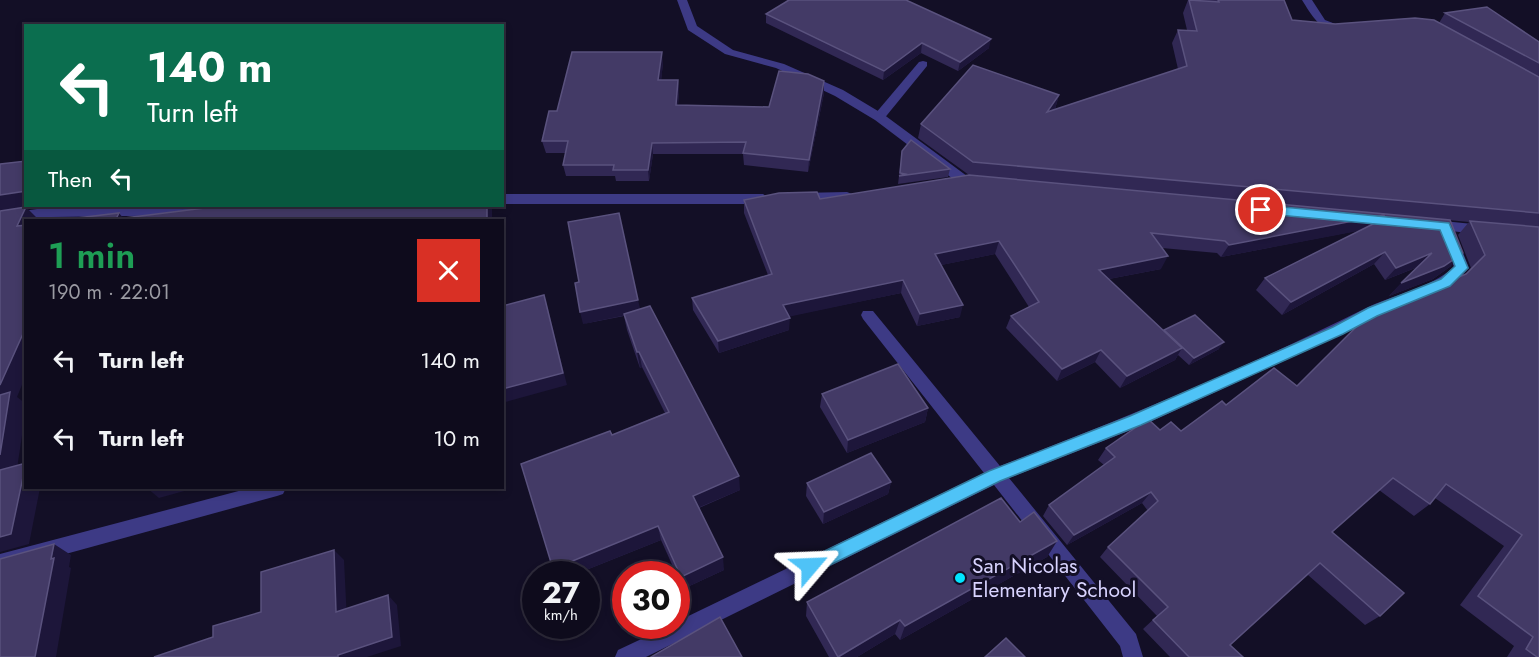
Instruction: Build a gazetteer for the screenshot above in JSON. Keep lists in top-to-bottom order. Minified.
{"places":["San Nicolas Elementary School"],"page":{"turn":["140 m","Turn left"],"then":"Then","heading":["1 min","190 m · 22:01"],"list":[{"name":"Turn left","value":"140 m"},{"name":"Turn left","value":"10 m"}],"speed":"27 km/h","limit":"30"}}
